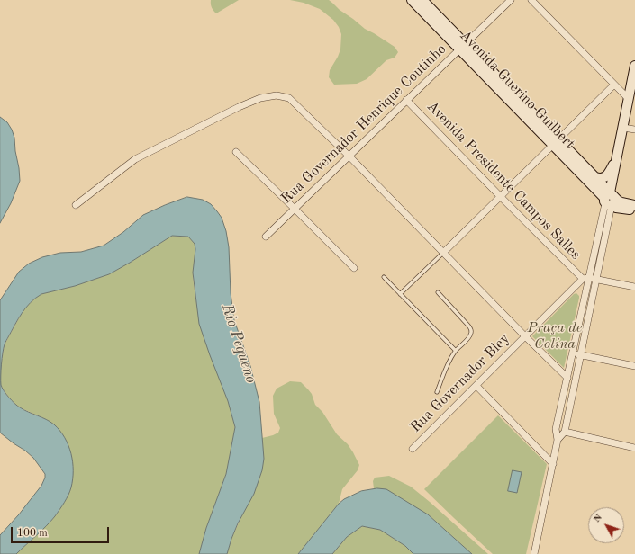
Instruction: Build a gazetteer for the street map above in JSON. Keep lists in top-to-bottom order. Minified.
{"streets":{"main road":["Avenida Guerino Guilbert"],"street":["Rua Governador Henrique Coutinho","Avenida Presidente Campos Salles","Rua Governador Bley"]},"crossings":[["Avenida Guerino Guilbert","Rua Governador Henrique Coutinho"],["Rua Governador Henrique Coutinho","Avenida Presidente Campos Salles"],["Avenida Presidente Campos Salles","Rua Governador Bley"]],"water":["Rio Pequeno"],"parks":["Praça de Colina"],"scale_bar":"100 m","north":"top left"}
